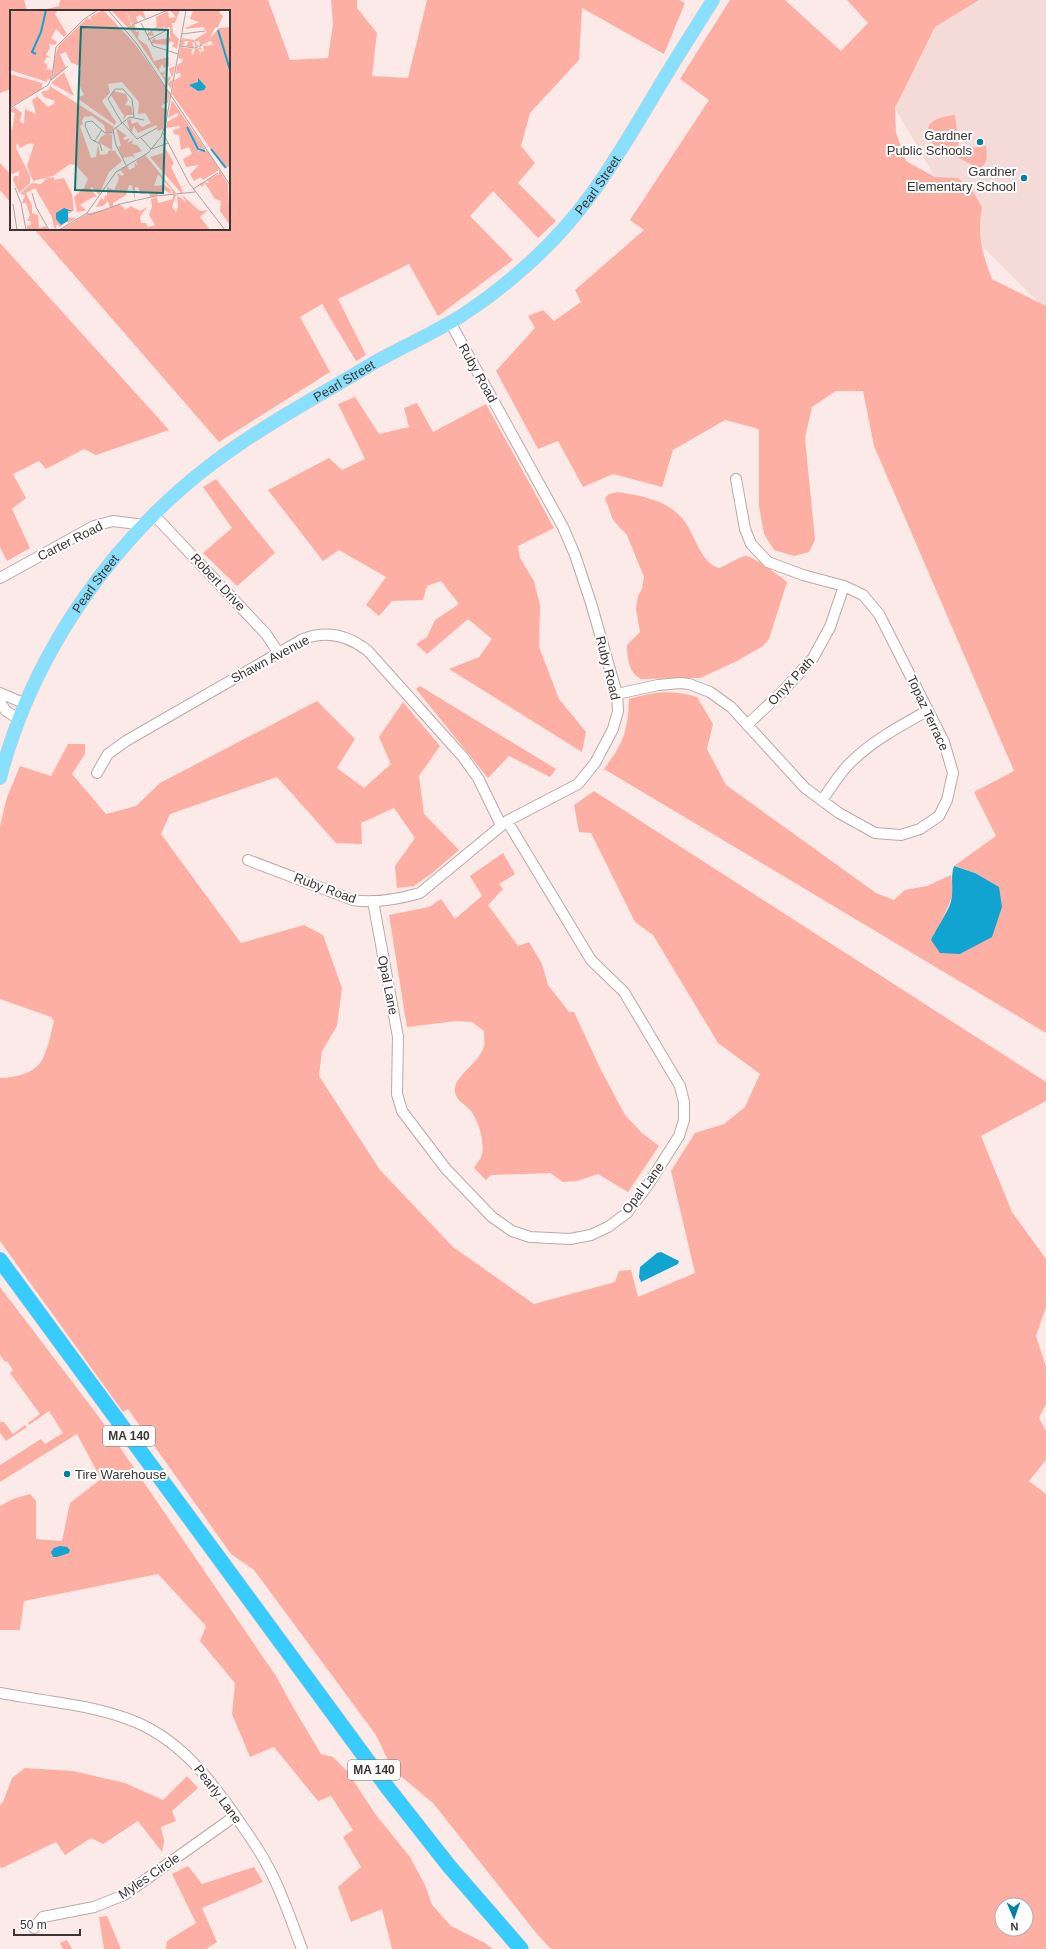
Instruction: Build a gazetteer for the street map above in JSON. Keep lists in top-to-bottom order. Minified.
{"streets":{"highway":["MA 140"],"main road":["Pearl Street"],"street":["Ruby Road","Carter Road","Robert Drive","Shawn Avenue","Onyx Path","Topaz Terrace","Opal Lane","Pearly Lane","Myles Circle"]},"crossings":[["Pearl Street","Ruby Road"],["Pearl Street","Carter Road"],["Pearl Street","Robert Drive"],["Ruby Road","Shawn Avenue"],["Ruby Road","Topaz Terrace"],["Ruby Road","Opal Lane"],["Robert Drive","Shawn Avenue"],["Shawn Avenue","Opal Lane"],["Onyx Path","Topaz Terrace"],["Pearly Lane","Myles Circle"]],"places":["Gardner Public Schools","Gardner Elementary School","Tire Warehouse"],"scale_bar":"50 m","north":"bottom"}
